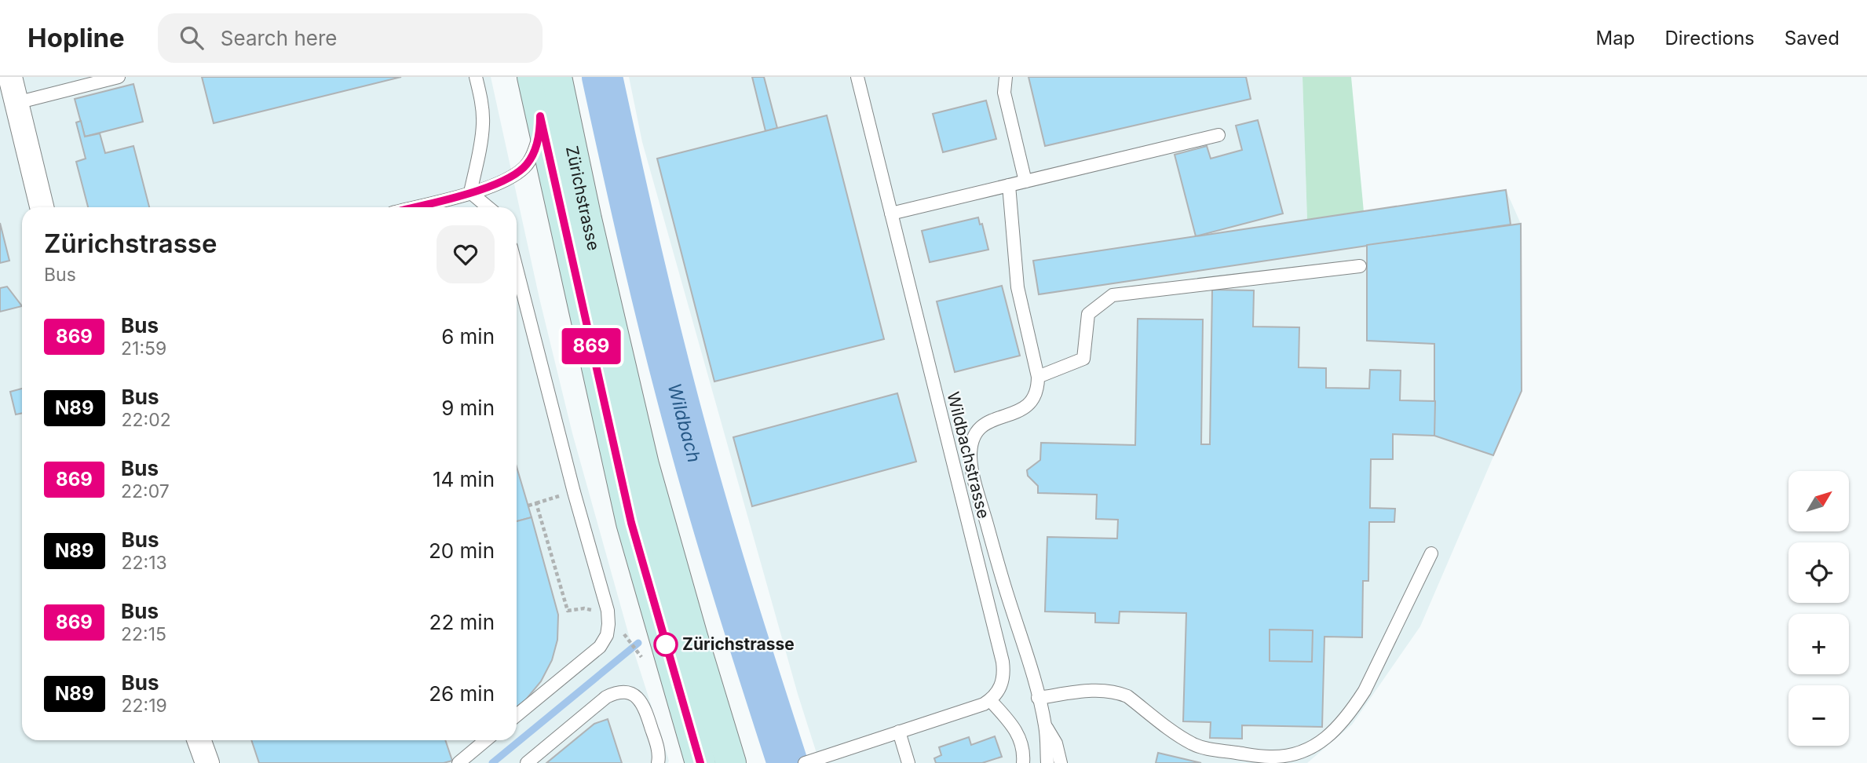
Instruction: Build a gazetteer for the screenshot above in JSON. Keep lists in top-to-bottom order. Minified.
{"streets":{"main road":["Zürichstrasse"],"lane":["Wildbachstrasse"]},"water":["Wildbach"],"places":["Zürichstrasse"],"lines":["bus line 869"],"north":"top right","page":{"header":"Hopline","search":"Search here","nav":["Map","Directions","Saved"],"on_map":"869","heading":["Zürichstrasse","Bus"],"list":[{"mark":"869","name":"Bus","note":"21:59","value":"6 min"},{"mark":"N89","name":"Bus","note":"22:02","value":"9 min"},{"mark":"869","name":"Bus","note":"22:07","value":"14 min"},{"mark":"N89","name":"Bus","note":"22:13","value":"20 min"},{"mark":"869","name":"Bus","note":"22:15","value":"22 min"},{"mark":"N89","name":"Bus","note":"22:19","value":"26 min"}],"map_buttons":["+","−"]}}
